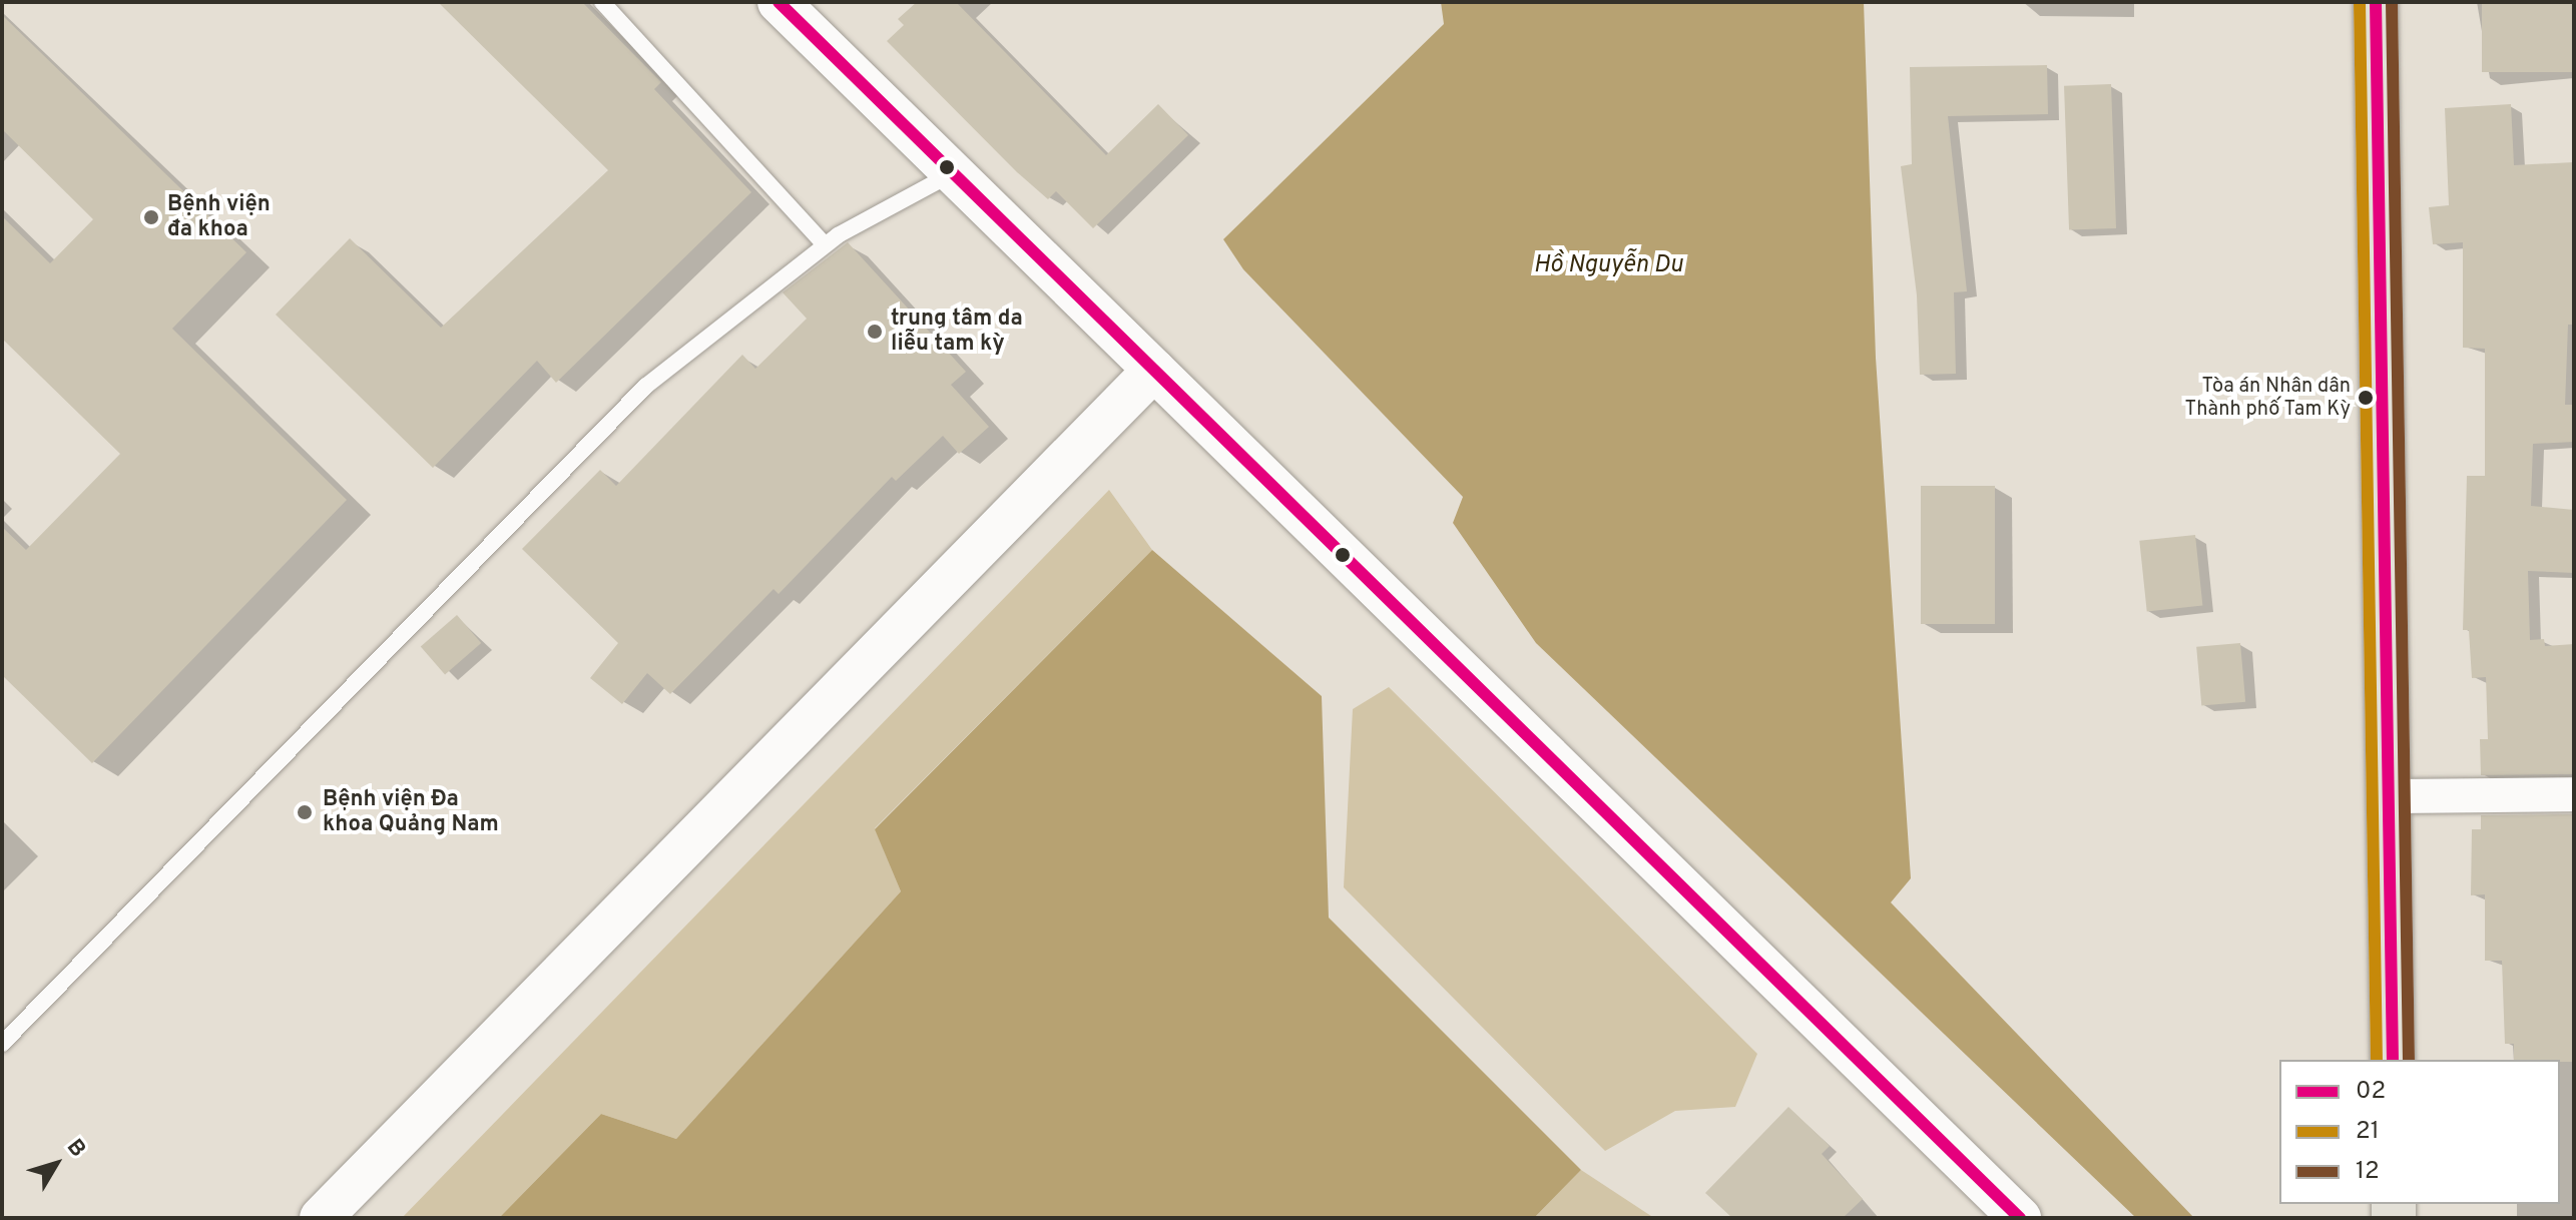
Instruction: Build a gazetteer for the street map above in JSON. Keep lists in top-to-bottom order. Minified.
{"water":["Hồ Nguyễn Du"],"places":["Bệnh viện đa khoa","trung tâm da liễu tam kỳ","Tòa án Nhân dân Thành phố Tam Kỳ","Bệnh viện Đa khoa Quảng Nam"],"lines":["transit line 02","transit line 21","transit line 12"],"legend":["02","21","12"],"north":"top right"}
